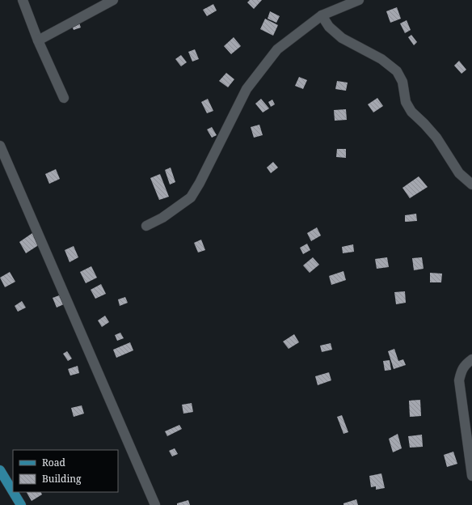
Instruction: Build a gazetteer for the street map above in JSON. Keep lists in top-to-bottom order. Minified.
{"legend":["Road","Building"]}
